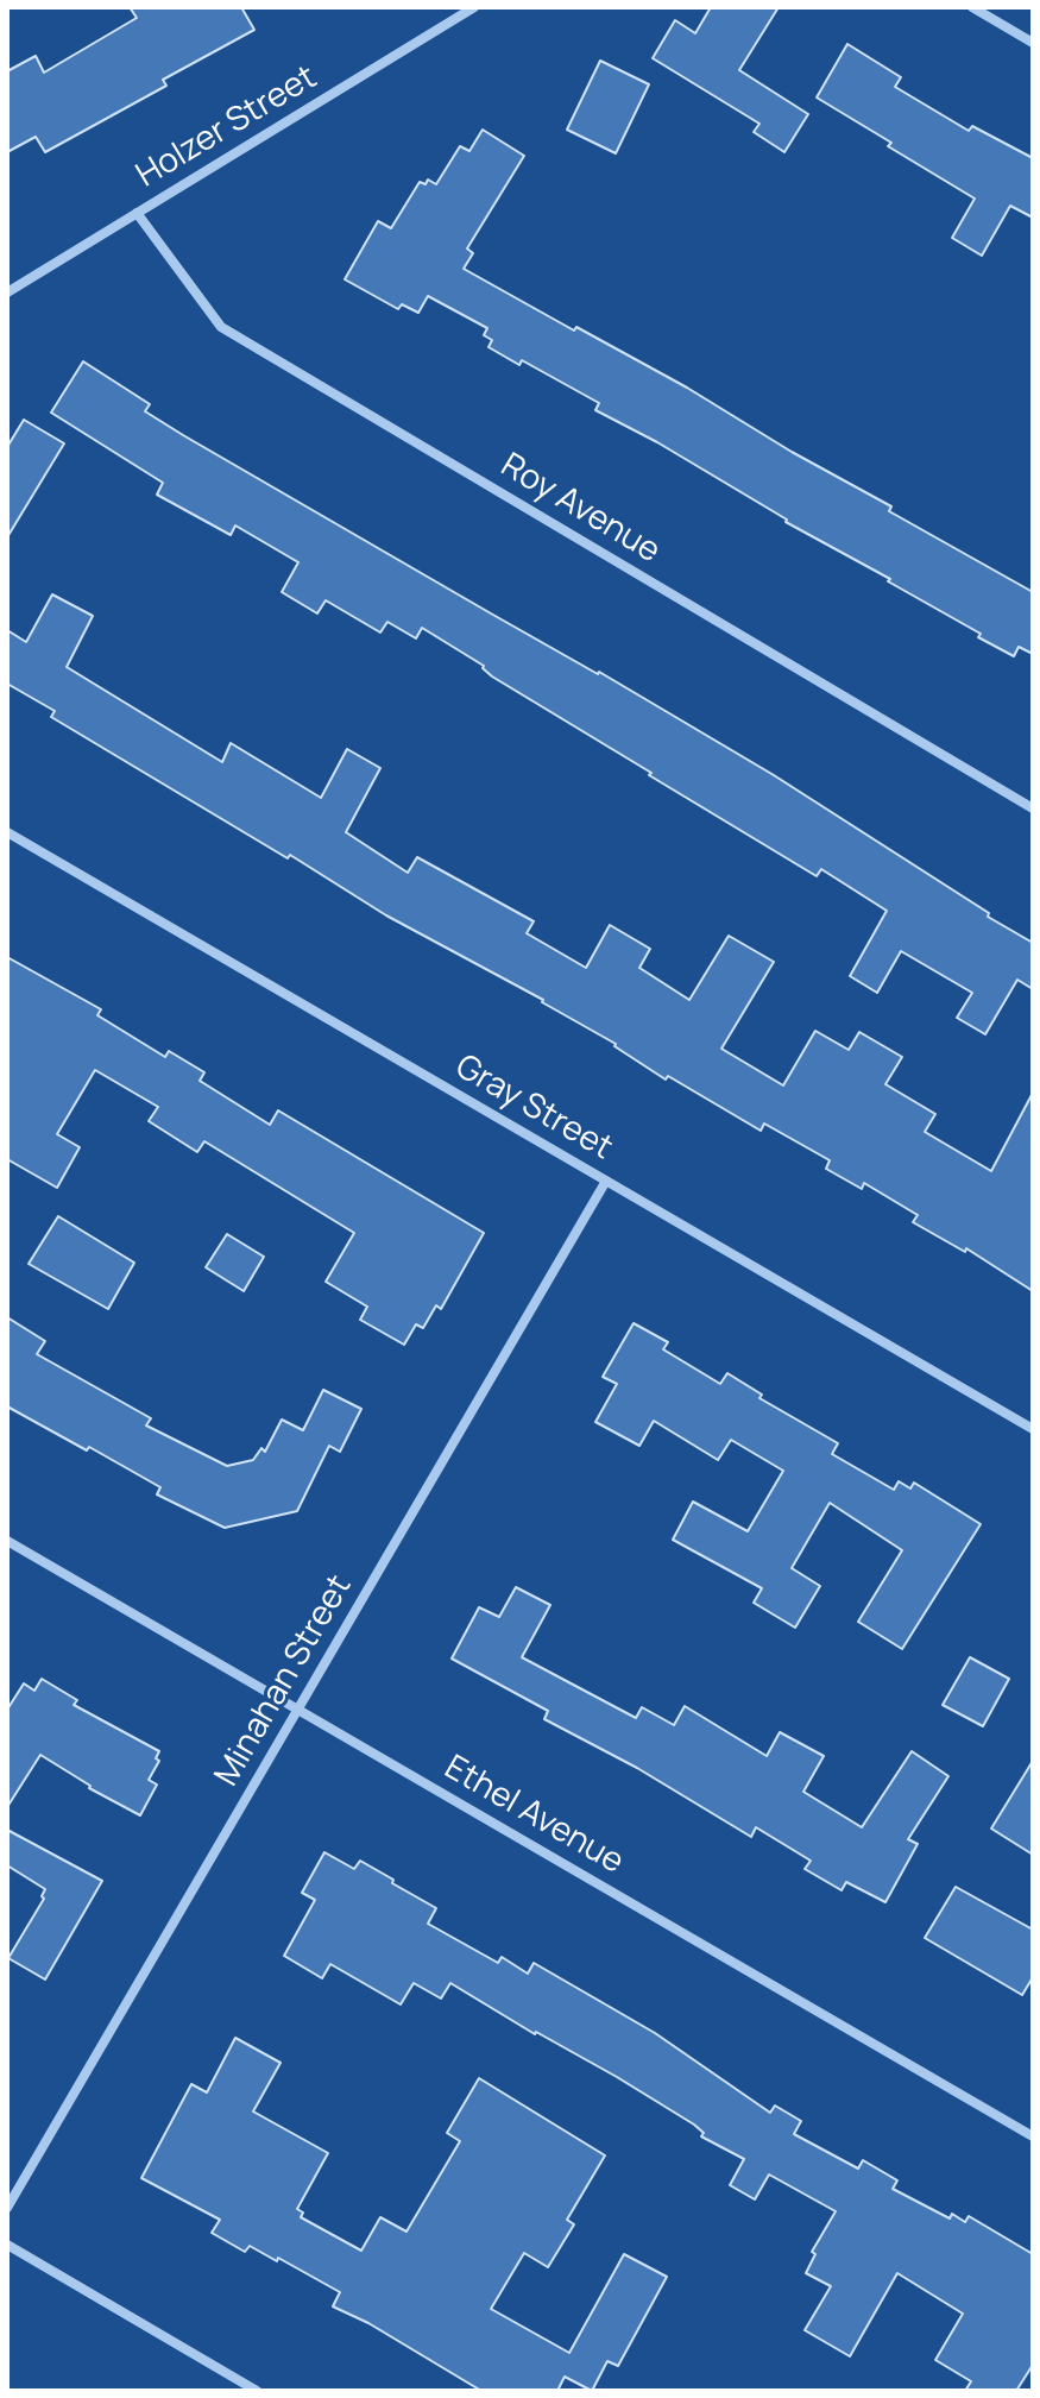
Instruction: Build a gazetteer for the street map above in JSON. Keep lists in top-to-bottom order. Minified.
{"streets":{"street":["Holzer Street","Roy Avenue","Gray Street","Minahan Street","Ethel Avenue"]},"crossings":[["Holzer Street","Roy Avenue"],["Gray Street","Minahan Street"],["Minahan Street","Ethel Avenue"]]}
